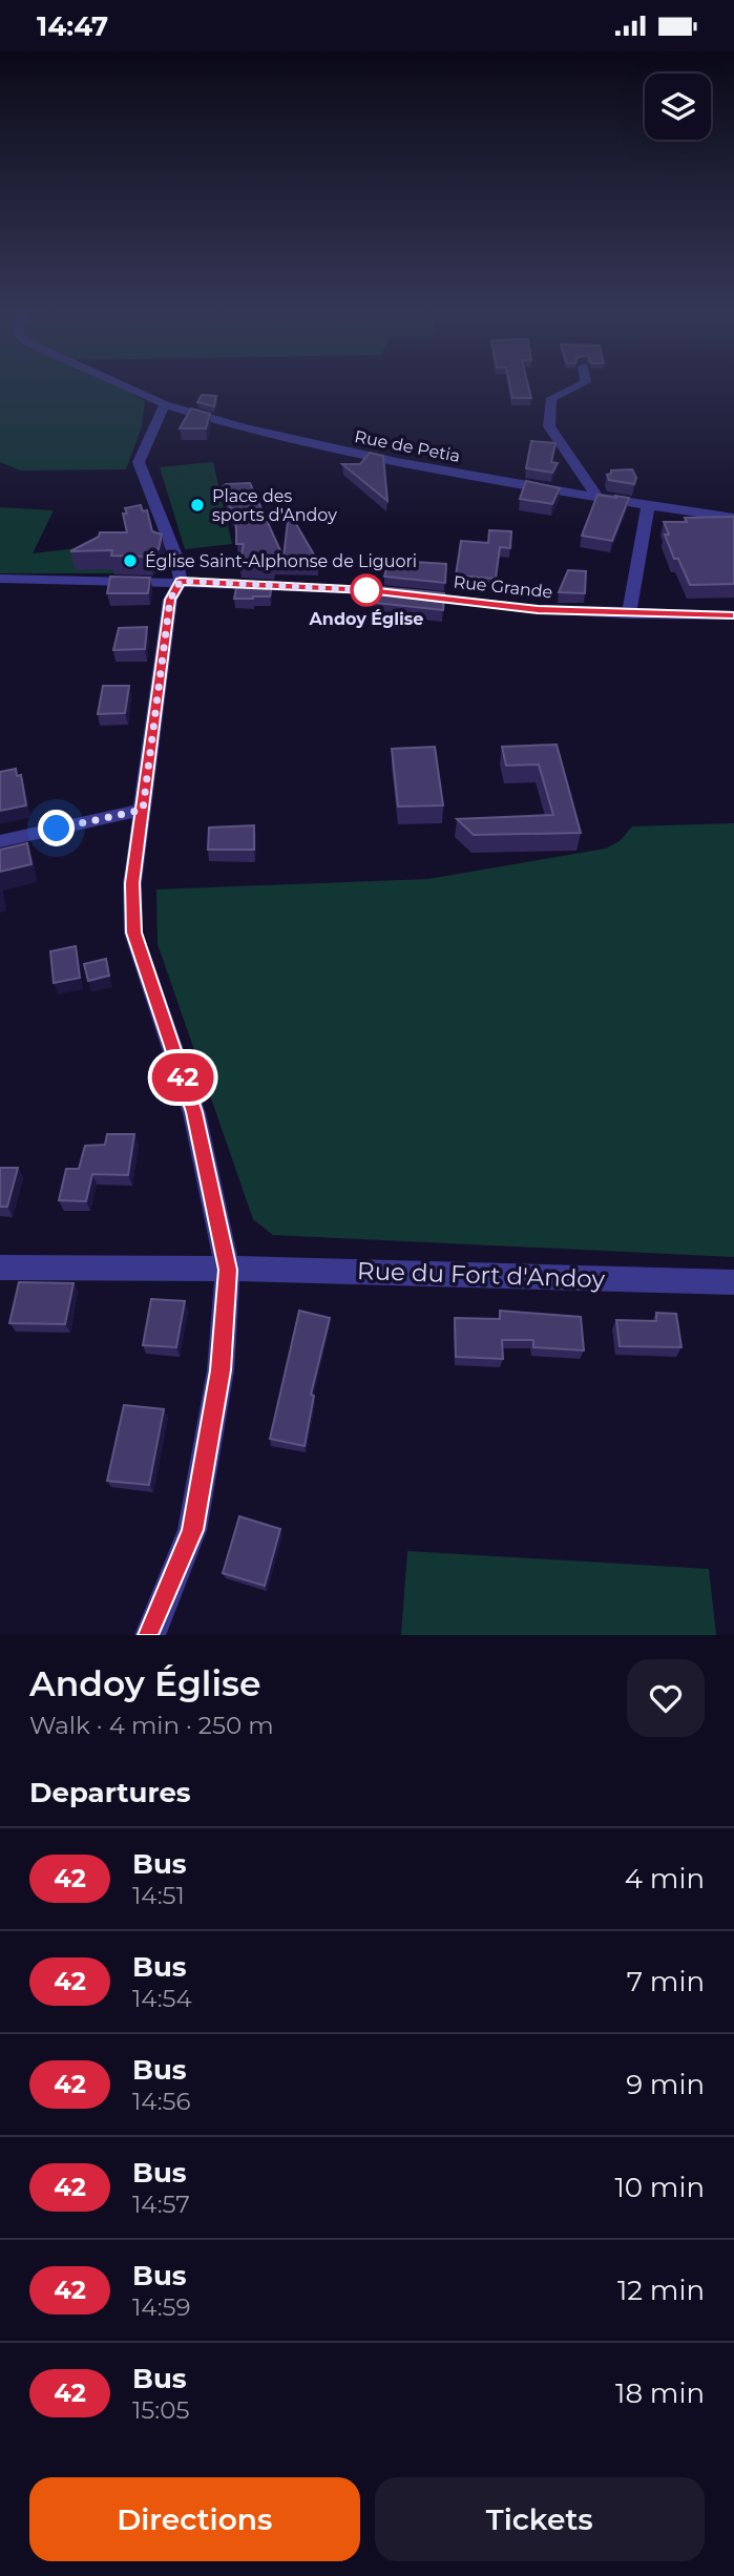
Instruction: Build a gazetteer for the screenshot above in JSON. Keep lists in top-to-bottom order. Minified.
{"streets":{"street":["Rue de Petia","Rue Grande","Rue du Fort d'Andoy"]},"places":["Place des sports d'Andoy","Église Saint-Alphonse de Liguori","Andoy Église"],"lines":["bus line 42"],"page":{"status":"14:47","on_map":"42","heading":[["Andoy Église","Walk · 4 min · 250 m"],"Departures"],"list":[{"mark":"42","name":"Bus","note":"14:51","value":"4 min"},{"mark":"42","name":"Bus","note":"14:54","value":"7 min"},{"mark":"42","name":"Bus","note":"14:56","value":"9 min"},{"mark":"42","name":"Bus","note":"14:57","value":"10 min"},{"mark":"42","name":"Bus","note":"14:59","value":"12 min"},{"mark":"42","name":"Bus","note":"15:05","value":"18 min"}],"buttons":["Directions","Tickets"]}}
